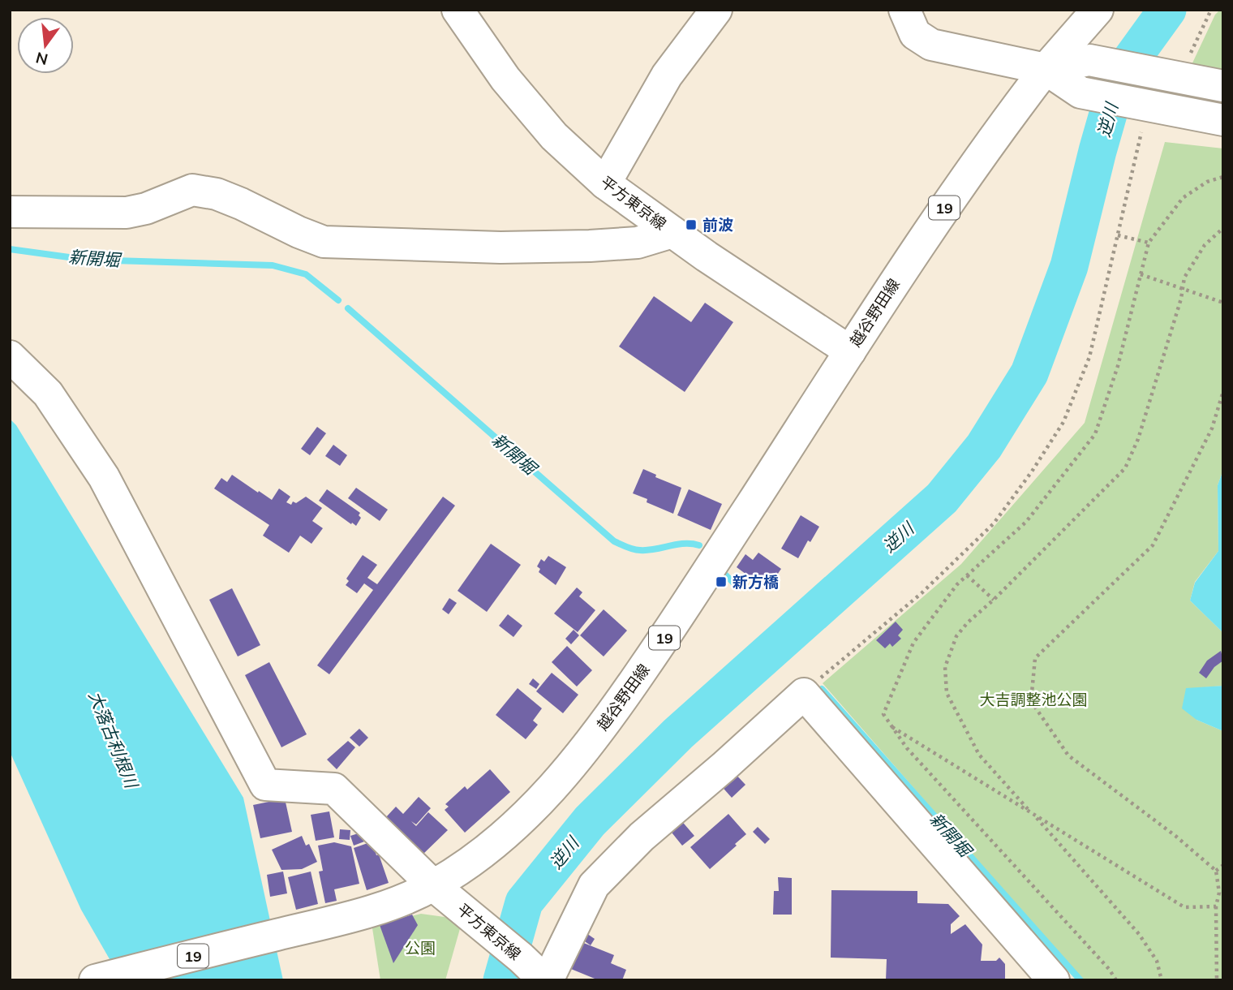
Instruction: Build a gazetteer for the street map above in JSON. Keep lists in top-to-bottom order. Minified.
{"streets":{"street":["平方東京線","19","越谷野田線"]},"crossings":[["平方東京線","越谷野田線"]],"water":["逆川","新開堀","大落古利根川"],"parks":["大吉調整池公園","公園"],"places":{"transit":["前波","新方橋"]},"north":"bottom"}
